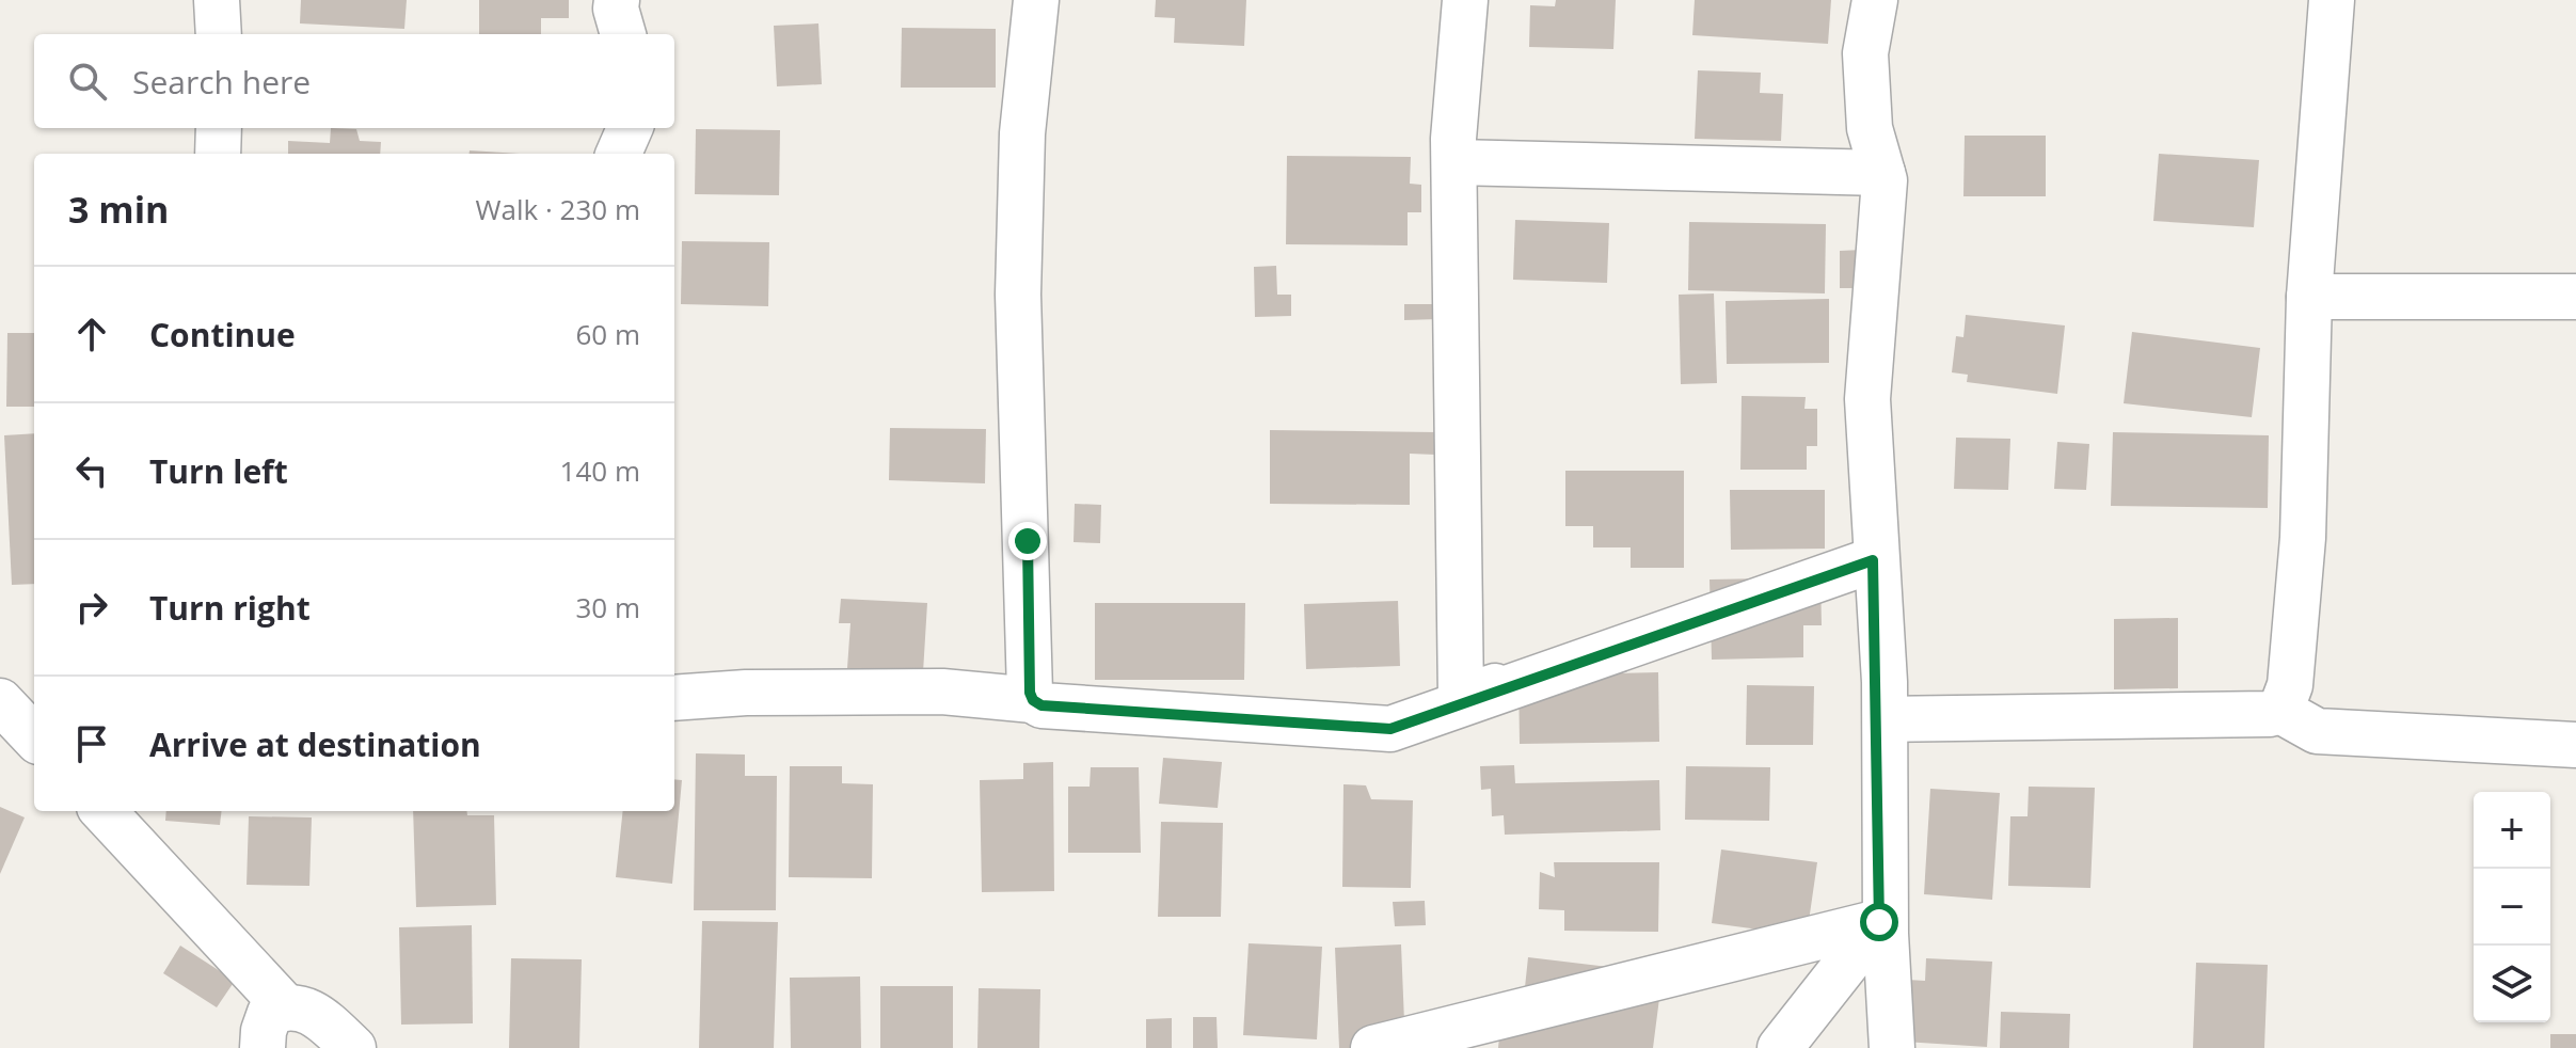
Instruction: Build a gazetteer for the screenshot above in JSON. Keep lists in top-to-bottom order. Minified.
{"page":{"search":"Search here","heading":["3 min","Walk · 230 m"],"list":[["Continue","60 m"],["Turn left","140 m"],["Turn right","30 m"],"Arrive at destination"],"map_buttons":["+","−"]}}
